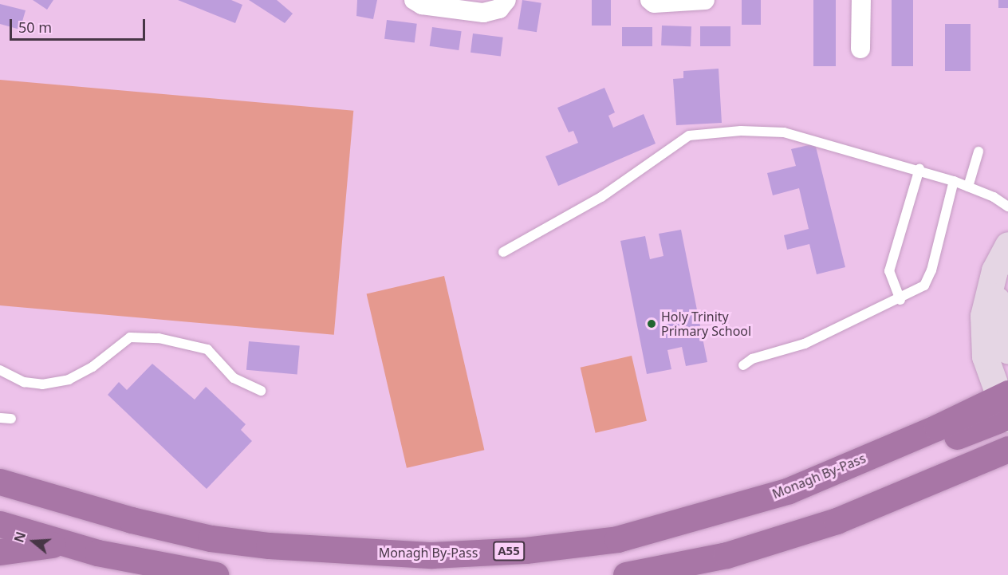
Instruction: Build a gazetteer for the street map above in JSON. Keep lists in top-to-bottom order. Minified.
{"streets":{"highway":["Monagh By-Pass","A55"]},"places":["Holy Trinity Primary School"],"scale_bar":"50 m","north":"left"}
